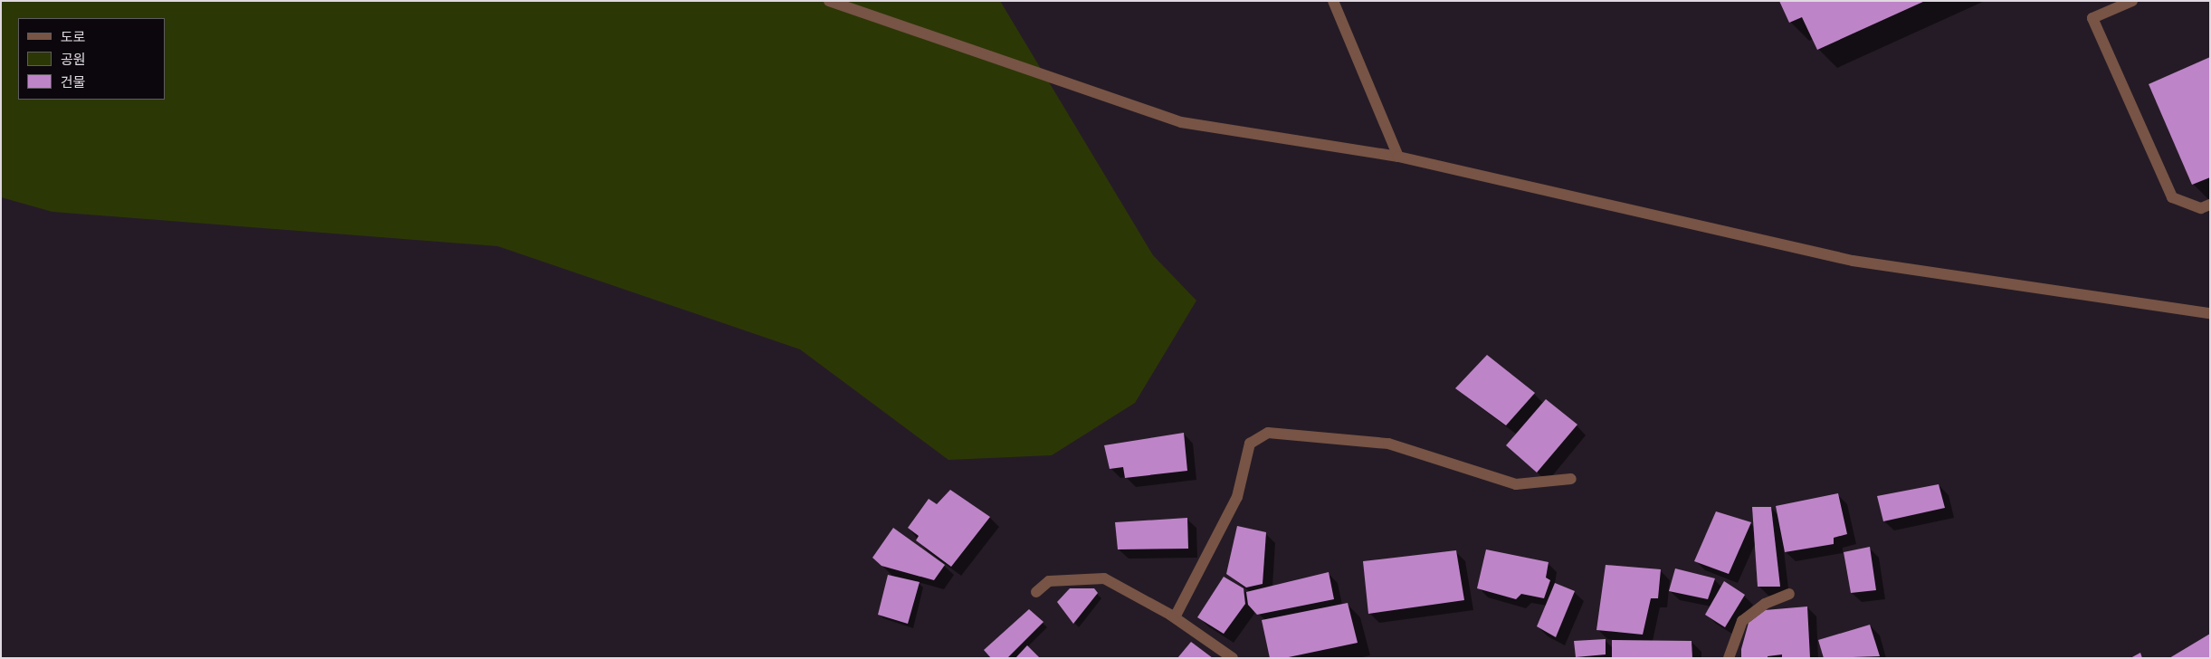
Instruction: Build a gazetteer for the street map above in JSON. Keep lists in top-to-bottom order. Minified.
{"legend":["도로","공원","건물"]}
